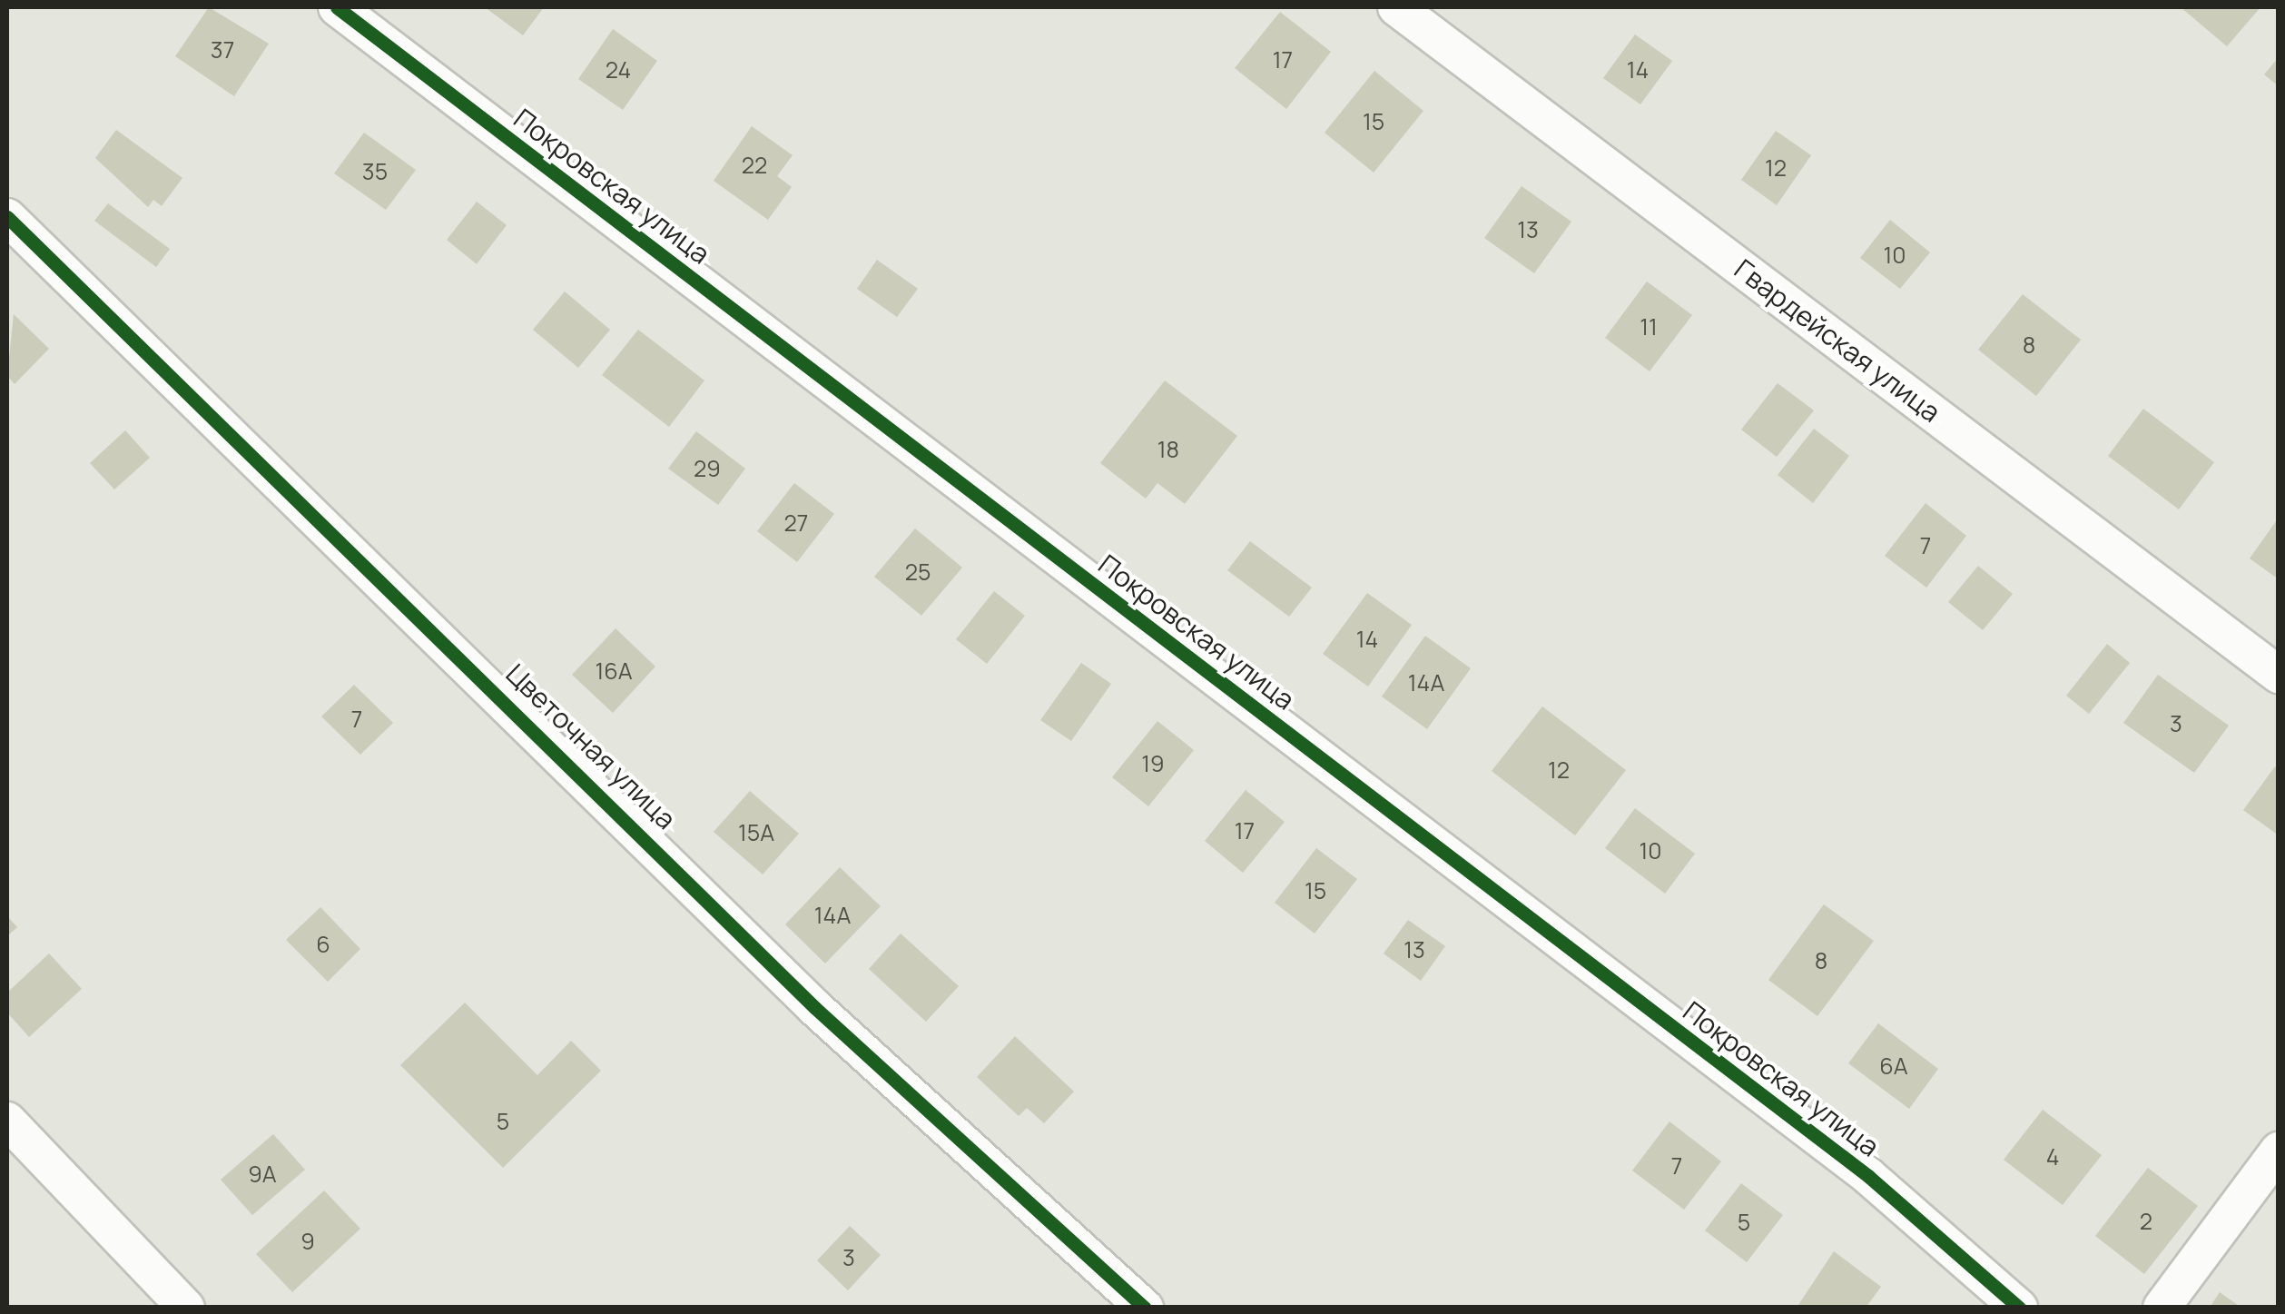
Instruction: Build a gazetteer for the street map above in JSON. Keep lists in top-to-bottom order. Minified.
{"streets":{"street":["Покровская улица","Гвардейская улица","Цветочная улица"]},"house_numbers":["37","17","24","14","15","22","12","35","13","10","11","8","18","29","27","7","25","14","16А","14А","7","3","19","12","17","15А","10","15","14А","6","13","8","6А","5","4","7","9А","2","5","9","3"]}
